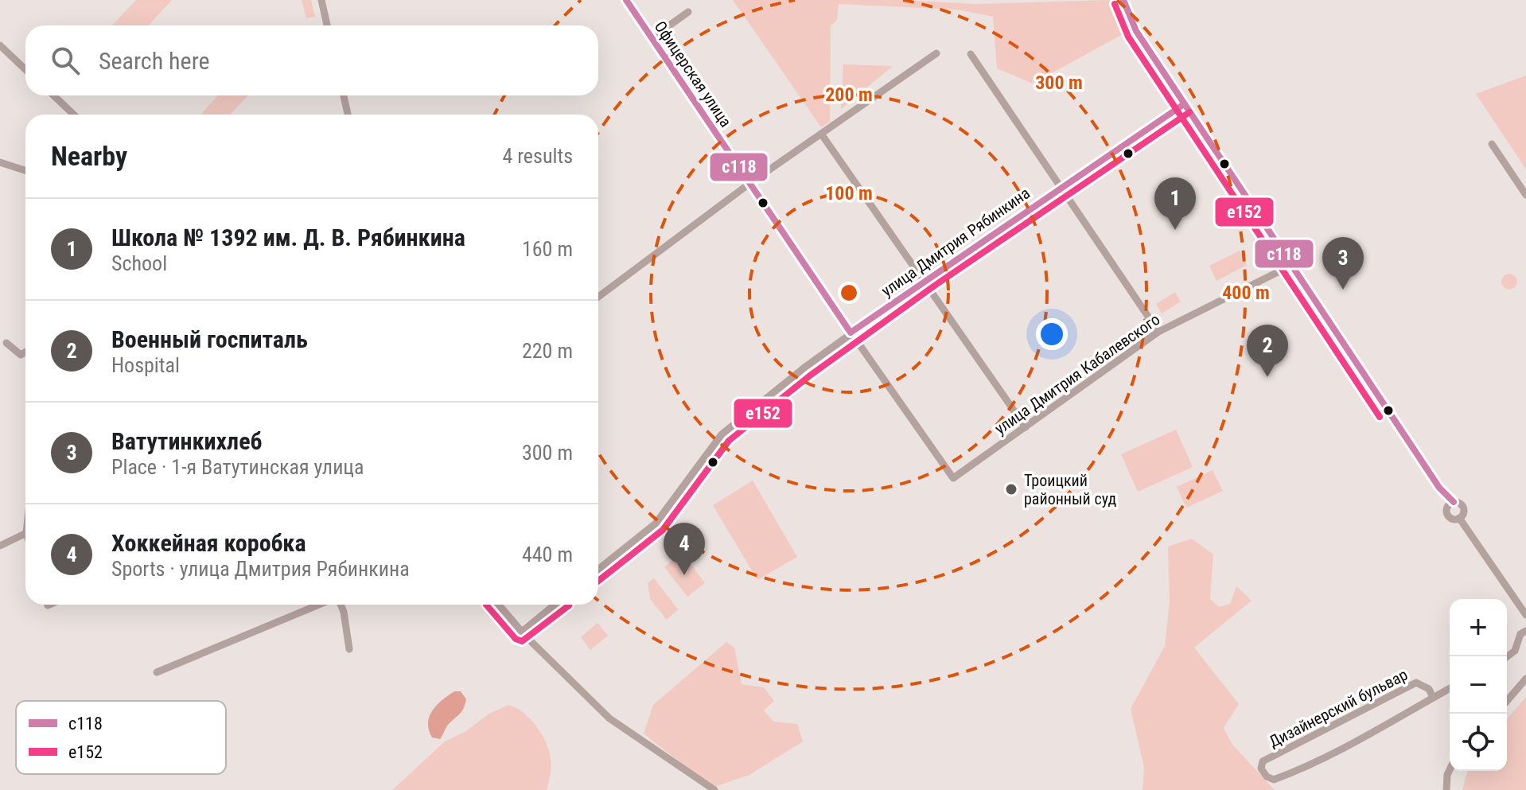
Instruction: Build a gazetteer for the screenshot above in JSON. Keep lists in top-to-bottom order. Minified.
{"streets":{"street":["Офицерская улица","улица Дмитрия Рябинкина","улица Дмитрия Кабалевского","Дизайнерский бульвар"]},"crossings":[["Офицерская улица","улица Дмитрия Рябинкина"],["Офицерская улица","улица Дмитрия Кабалевского"]],"places":["Троицкий районный суд"],"lines":["transit line с118","transit line е152"],"legend":["с118","е152"],"page":{"search":"Search here","heading":["Nearby","4 results"],"pins":["1","3","2","4"],"list":[{"mark":"1","name":"Школа № 1392 им. Д. В. Рябинкина","note":"School","value":"160 m"},{"mark":"2","name":"Военный госпиталь","note":"Hospital","value":"220 m"},{"mark":"3","name":"Ватутинкихлеб","note":"Place · 1-я Ватутинская улица","value":"300 m"},{"mark":"4","name":"Хоккейная коробка","note":"Sports · улица Дмитрия Рябинкина","value":"440 m"}],"map_buttons":["+","−"]},"rings":["300 m","200 m","100 m","400 m"]}
